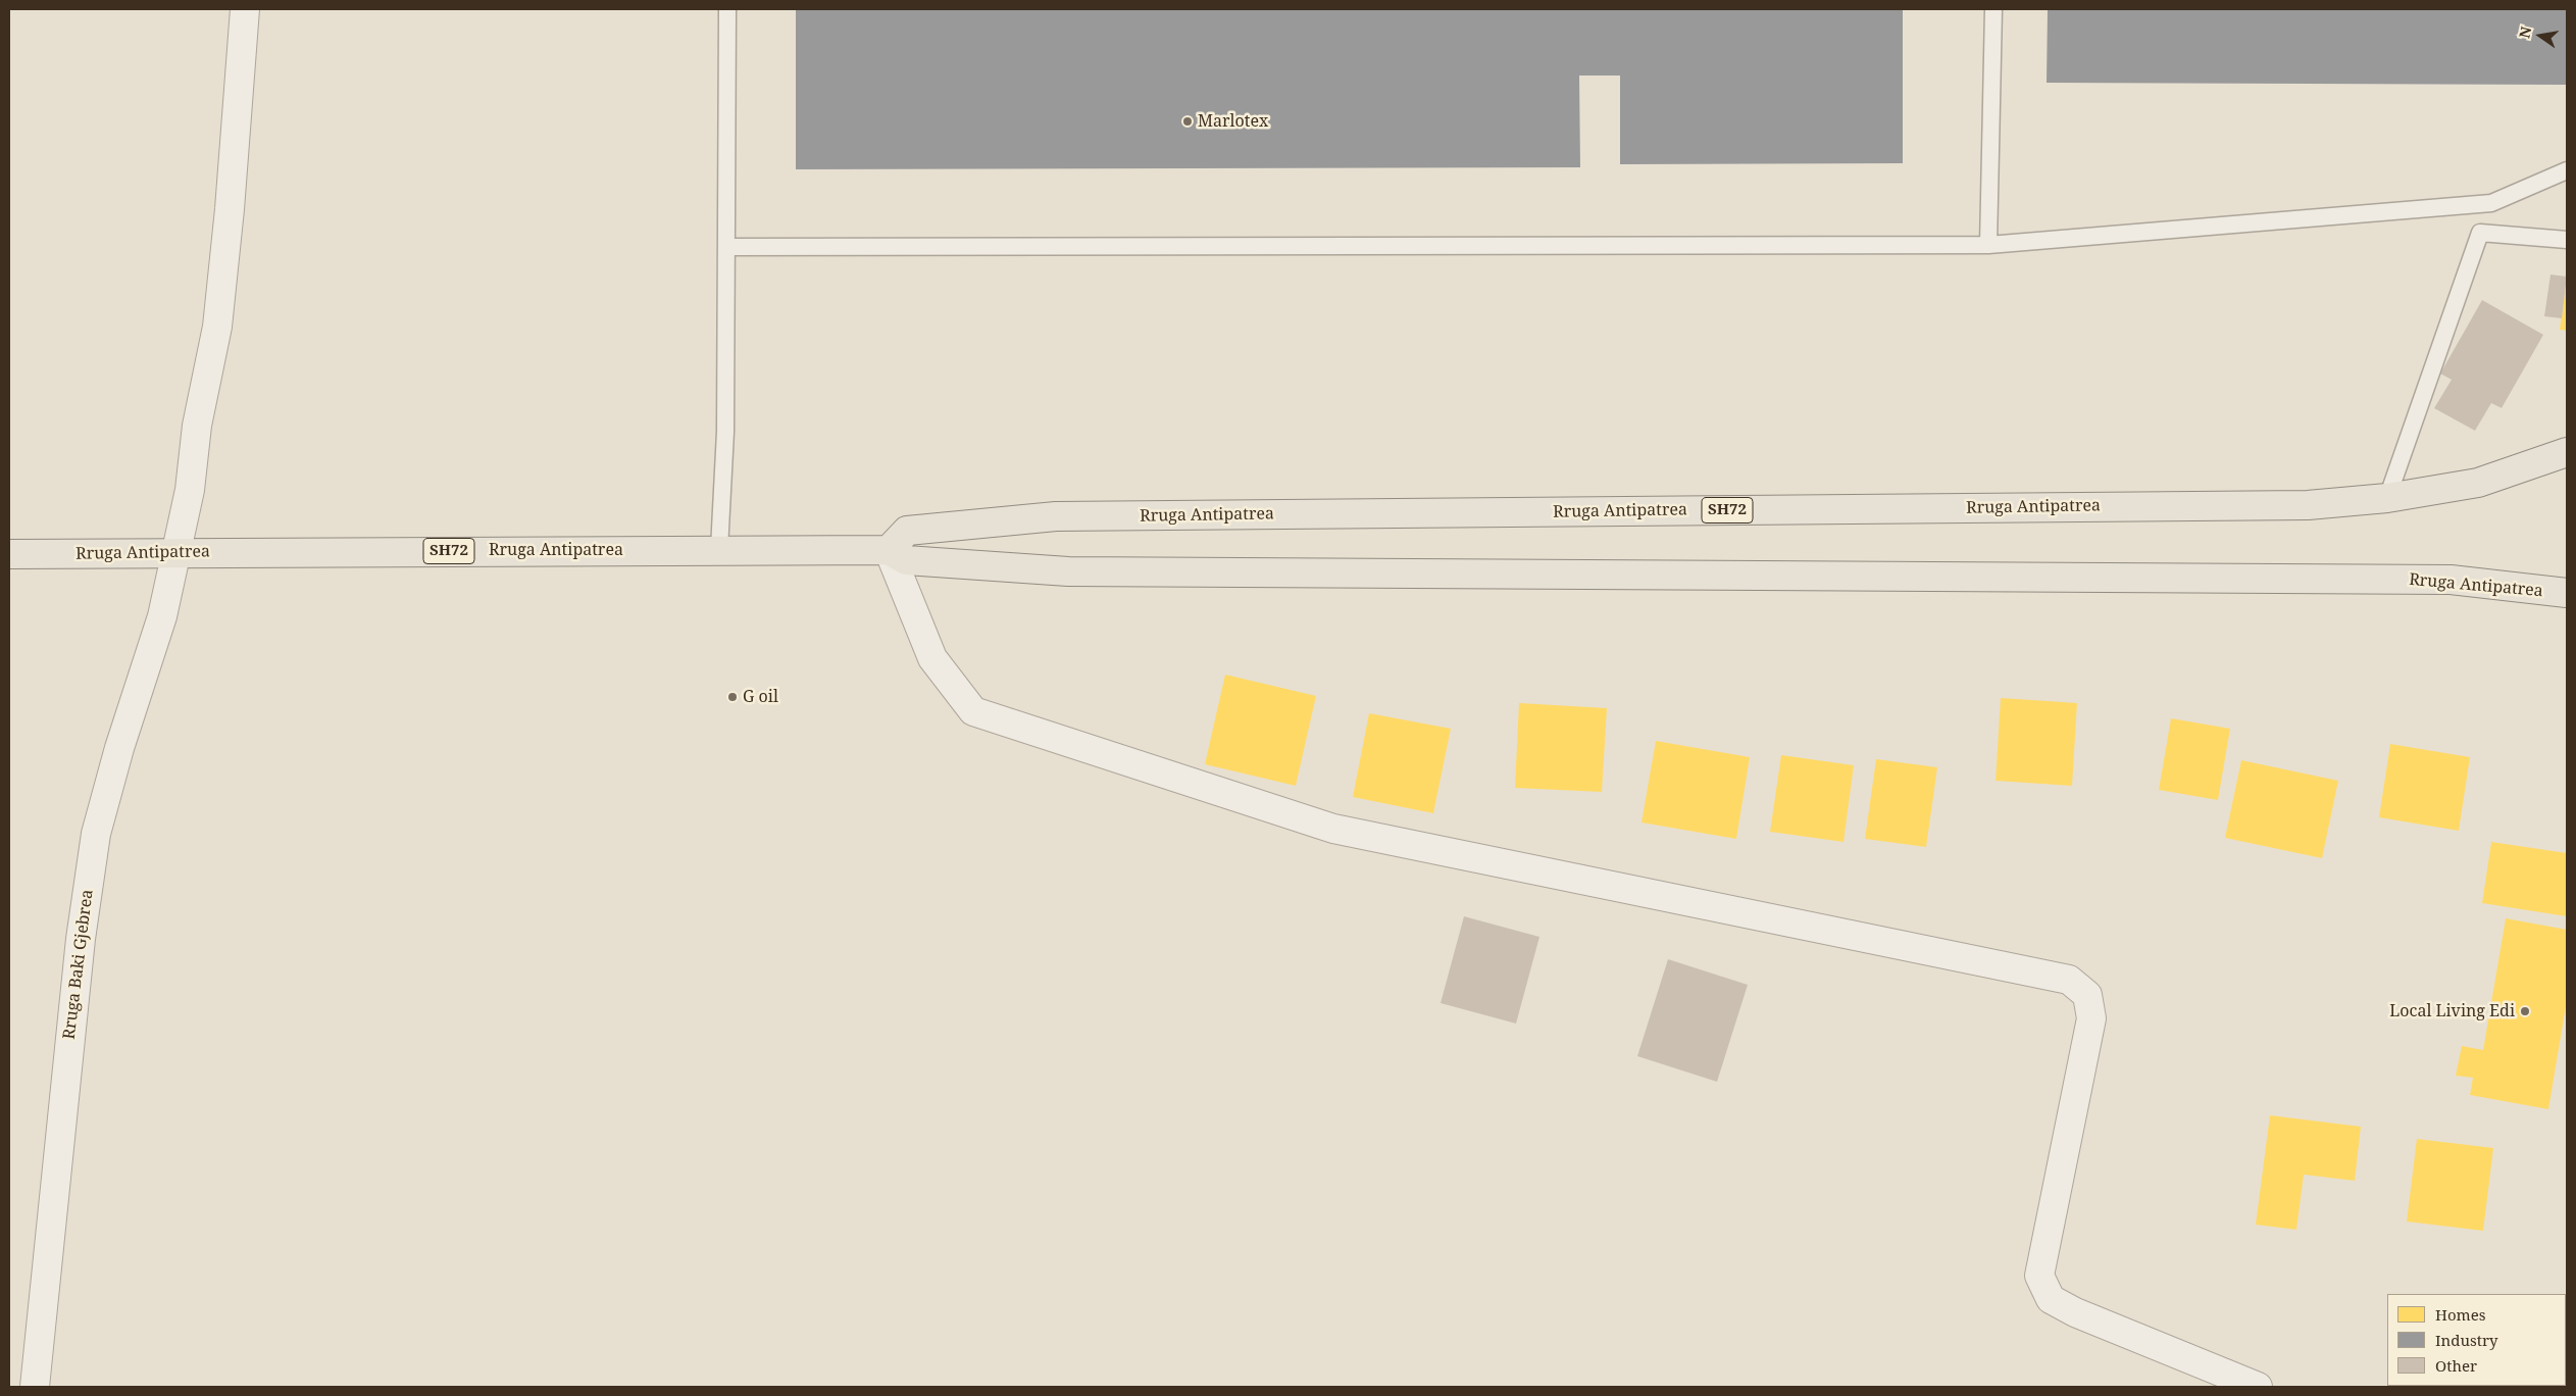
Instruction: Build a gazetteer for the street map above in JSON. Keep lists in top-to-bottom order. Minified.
{"streets":{"main road":["Rruga Antipatrea","SH72"],"street":["Rruga Baki Gjebrea"]},"crossings":[["Rruga Antipatrea","Rruga Baki Gjebrea"]],"places":["Marlotex","G oil","Local Living Edi"],"legend":["Homes","Industry","Other"],"north":"left"}
